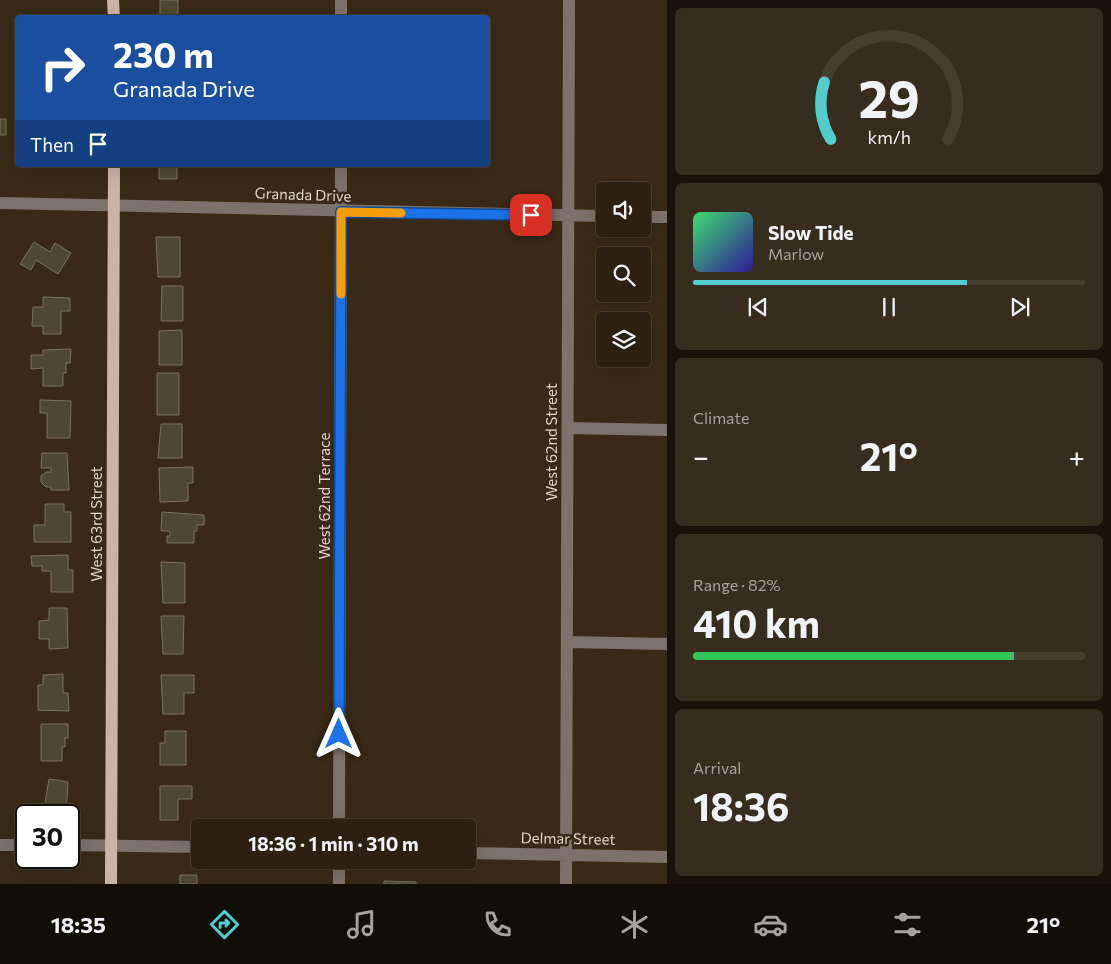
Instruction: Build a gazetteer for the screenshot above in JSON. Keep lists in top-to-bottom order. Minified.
{"streets":{"main road":["West 63rd Street"],"street":["Granada Drive","West 62nd Street","West 62nd Terrace","Delmar Street"]},"crossings":[["Granada Drive","West 62nd Street"],["Granada Drive","West 62nd Terrace"],["Granada Drive","West 63rd Street"],["West 62nd Street","Delmar Street"]],"page":{"turn":["230 m","Granada Drive"],"then":"Then","song":["Slow Tide","Marlow"],"tile":["Climate",["Range · 82%","410 km"],["Arrival","18:36"]],"heat":["−","21°","+"],"limit":"30","trip":"18:36 · 1 min · 310 m","tabs":["18:35","21°"],"gauge":["29","km/h"]}}
